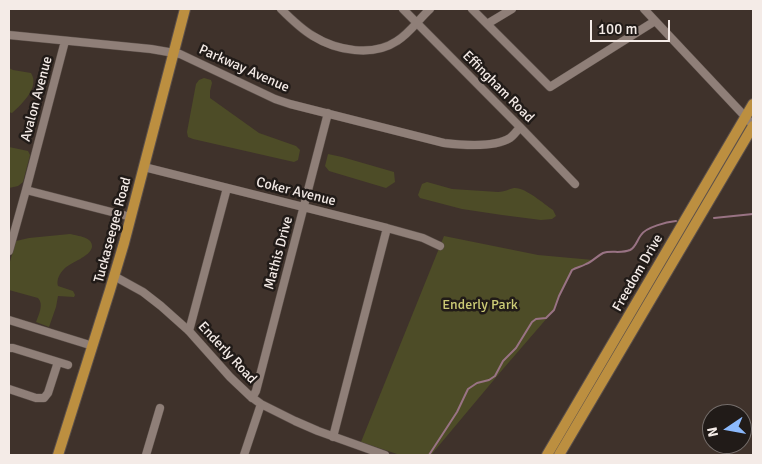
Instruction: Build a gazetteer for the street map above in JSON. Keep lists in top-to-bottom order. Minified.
{"streets":{"main road":["Tuckaseegee Road","Freedom Drive"],"street":["Parkway Avenue","Effingham Road","Avalon Avenue","Coker Avenue","Mathis Drive","Enderly Road"]},"crossings":[["Parkway Avenue","Effingham Road"],["Parkway Avenue","Avalon Avenue"],["Parkway Avenue","Tuckaseegee Road"],["Parkway Avenue","Mathis Drive"],["Coker Avenue","Tuckaseegee Road"],["Coker Avenue","Mathis Drive"],["Tuckaseegee Road","Enderly Road"],["Mathis Drive","Enderly Road"]],"parks":["Enderly Park"],"scale_bar":"100 m","north":"left"}
